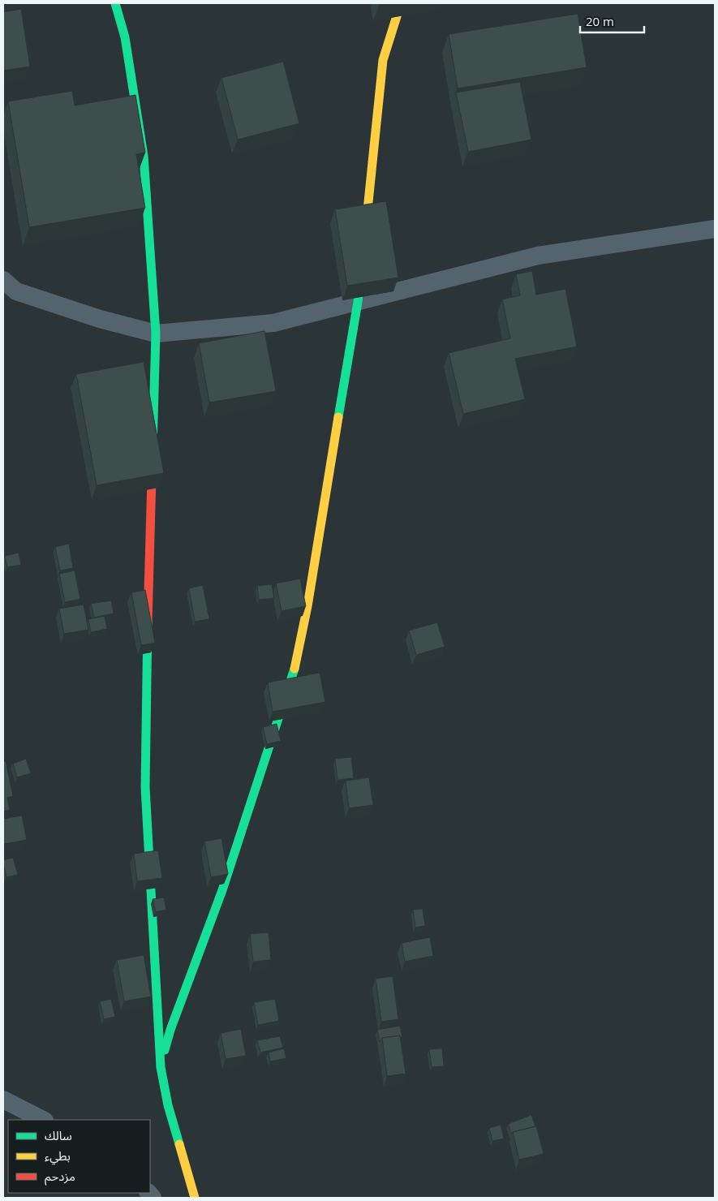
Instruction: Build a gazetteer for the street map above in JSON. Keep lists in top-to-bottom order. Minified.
{"legend":["سالك","بطيء","مزدحم"],"scale_bar":"20 m"}
